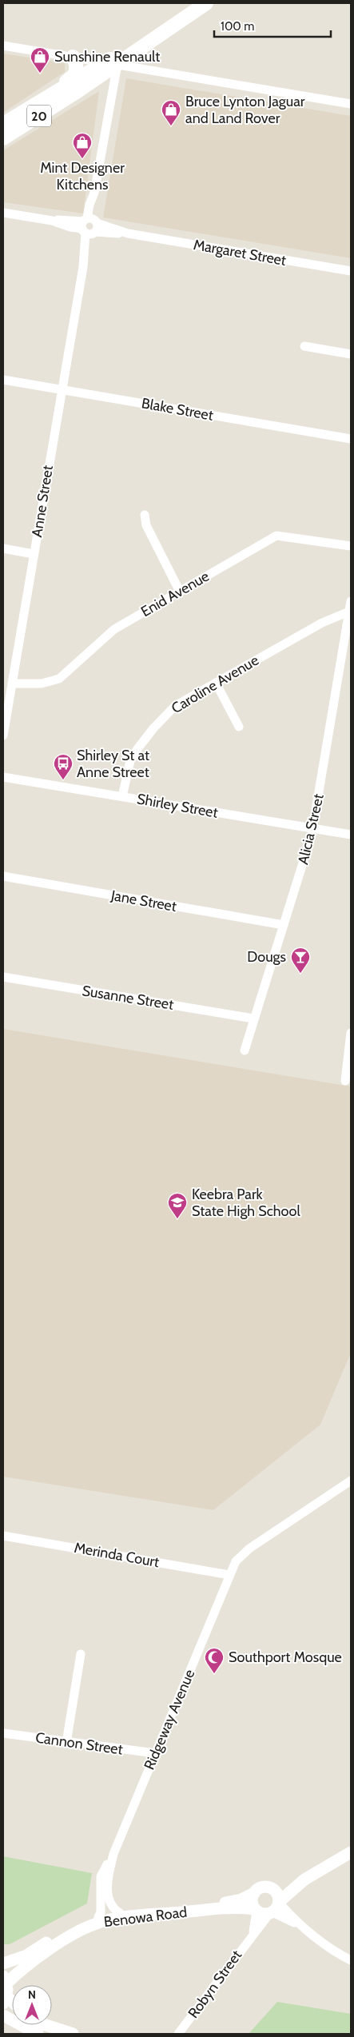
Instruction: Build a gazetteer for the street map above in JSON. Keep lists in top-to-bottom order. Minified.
{"streets":{"main road":["20","Benowa Road"],"street":["Margaret Street","Blake Street","Anne Street","Enid Avenue","Caroline Avenue","Shirley Street","Alicia Street","Jane Street","Susanne Street","Merinda Court","Ridgeway Avenue","Cannon Street","Robyn Street"]},"crossings":[["20","Anne Street"],["Margaret Street","Anne Street"],["Blake Street","Anne Street"],["Anne Street","Enid Avenue"],["Caroline Avenue","Shirley Street"],["Caroline Avenue","Alicia Street"],["Shirley Street","Alicia Street"],["Alicia Street","Jane Street"],["Alicia Street","Susanne Street"],["Merinda Court","Ridgeway Avenue"],["Ridgeway Avenue","Cannon Street"],["Ridgeway Avenue","Benowa Road"],["Benowa Road","Robyn Street"]],"places":{"shop":["Sunshine Renault","Bruce Lynton Jaguar and Land Rover","Mint Designer Kitchens"],"bus stop":["Shirley St at Anne Street"],"bar":["Dougs"],"school or university":["Keebra Park State High School"],"mosque":["Southport Mosque"]},"scale_bar":"100 m","north":"top"}
